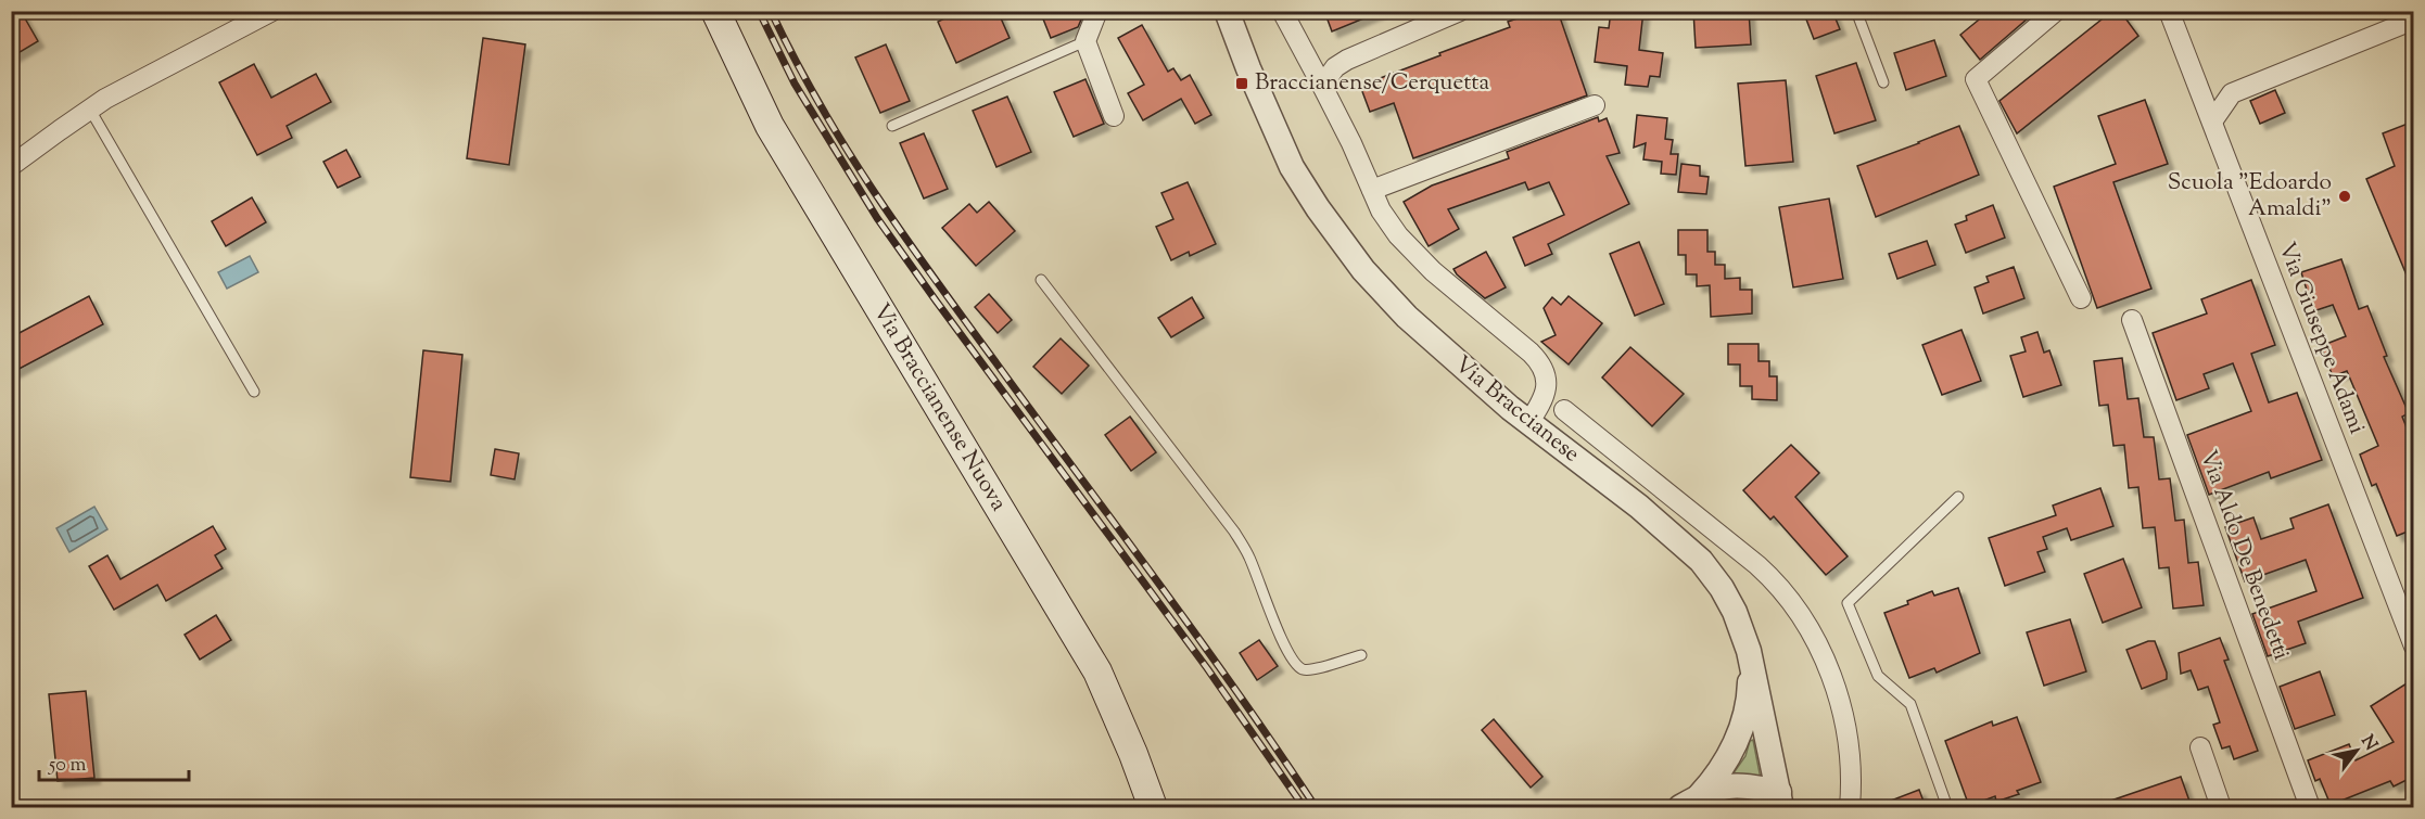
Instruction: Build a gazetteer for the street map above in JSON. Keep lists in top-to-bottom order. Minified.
{"streets":{"main road":["Via Braccianense Nuova"],"street":["Via Giuseppe Adami","Via Braccianese","Via Aldo De Benedetti"]},"places":{"transit":["Braccianense/Cerquetta"],"other":["Scuola \"Edoardo Amaldi\""]},"scale_bar":"50 m","north":"top right"}
